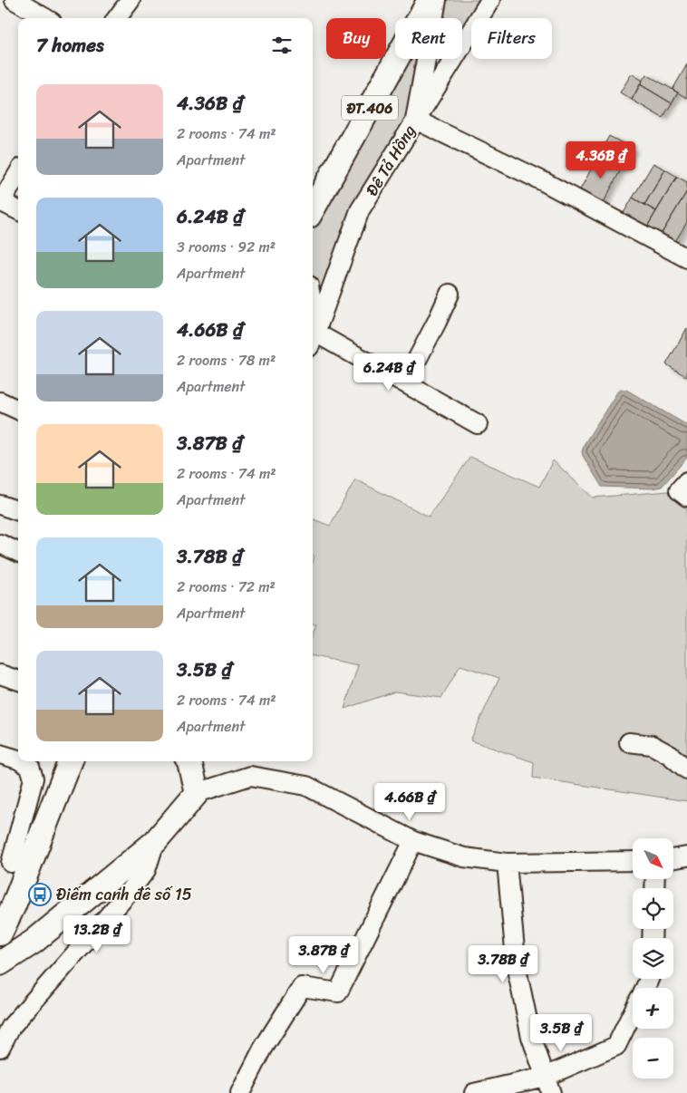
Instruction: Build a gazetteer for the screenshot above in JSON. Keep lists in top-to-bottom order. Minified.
{"streets":{"main road":["ĐT.406"],"street":["Đê Tả Hồng"]},"places":{"bus stop":["Điếm canh đê số 15"]},"north":"bottom right","page":{"chip":["Buy","Rent","Filters"],"heading":"7 homes","list":[{"name":"4.36B ₫","note":"2 rooms · 74 m² · Apartment"},{"name":"6.24B ₫","note":"3 rooms · 92 m² · Apartment"},{"name":"4.66B ₫","note":"2 rooms · 78 m² · Apartment"},{"name":"3.87B ₫","note":"2 rooms · 74 m² · Apartment"},{"name":"3.78B ₫","note":"2 rooms · 72 m² · Apartment"},{"name":"3.5B ₫","note":"2 rooms · 74 m² · Apartment"}],"price":["4.36B ₫","6.24B ₫","4.66B ₫","13.2B ₫","3.87B ₫","3.78B ₫","3.5B ₫"],"map_buttons":["+","−"]}}
